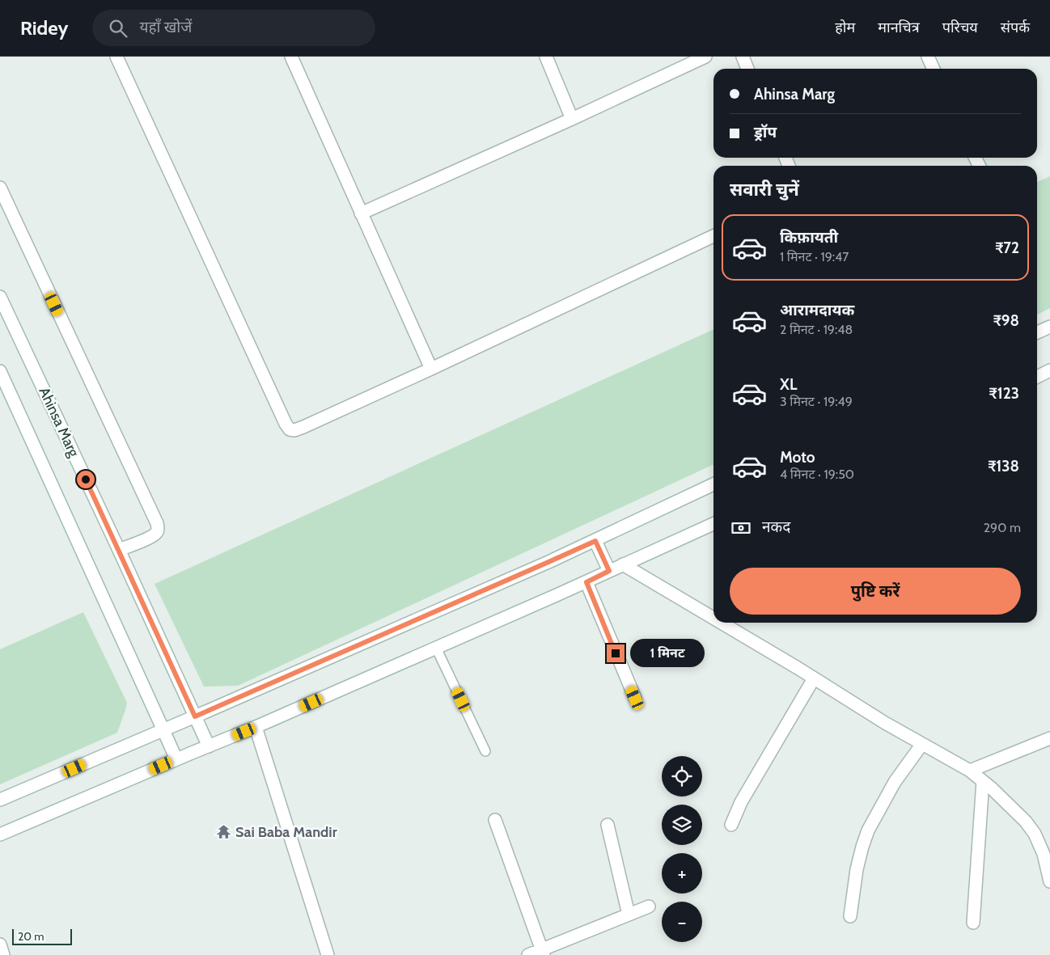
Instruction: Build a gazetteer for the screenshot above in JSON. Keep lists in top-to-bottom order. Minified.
{"streets":{"street":["Ahinsa Marg"]},"places":{"temple":["Sai Baba Mandir"]},"scale_bar":"20 m","page":{"header":"Ridey","search":"यहाँ खोजें","nav":["होम","मानचित्र","परिचय","संपर्क"],"banner":["Ahinsa Marg","ड्रॉप"],"heading":"सवारी चुनें","list":[{"name":"किफ़ायती","note":"1 मिनट · 19:47","value":"₹72"},{"name":"आरामदायक","note":"2 मिनट · 19:48","value":"₹98"},{"name":"XL","note":"3 मिनट · 19:49","value":"₹123"},{"name":"Moto","note":"4 मिनट · 19:50","value":"₹138"}],"pay":["नकद","290 m"],"buttons":"पुष्टि करें","bubble":"1 मिनट","map_buttons":["+","−"],"scale":"20 m"}}
